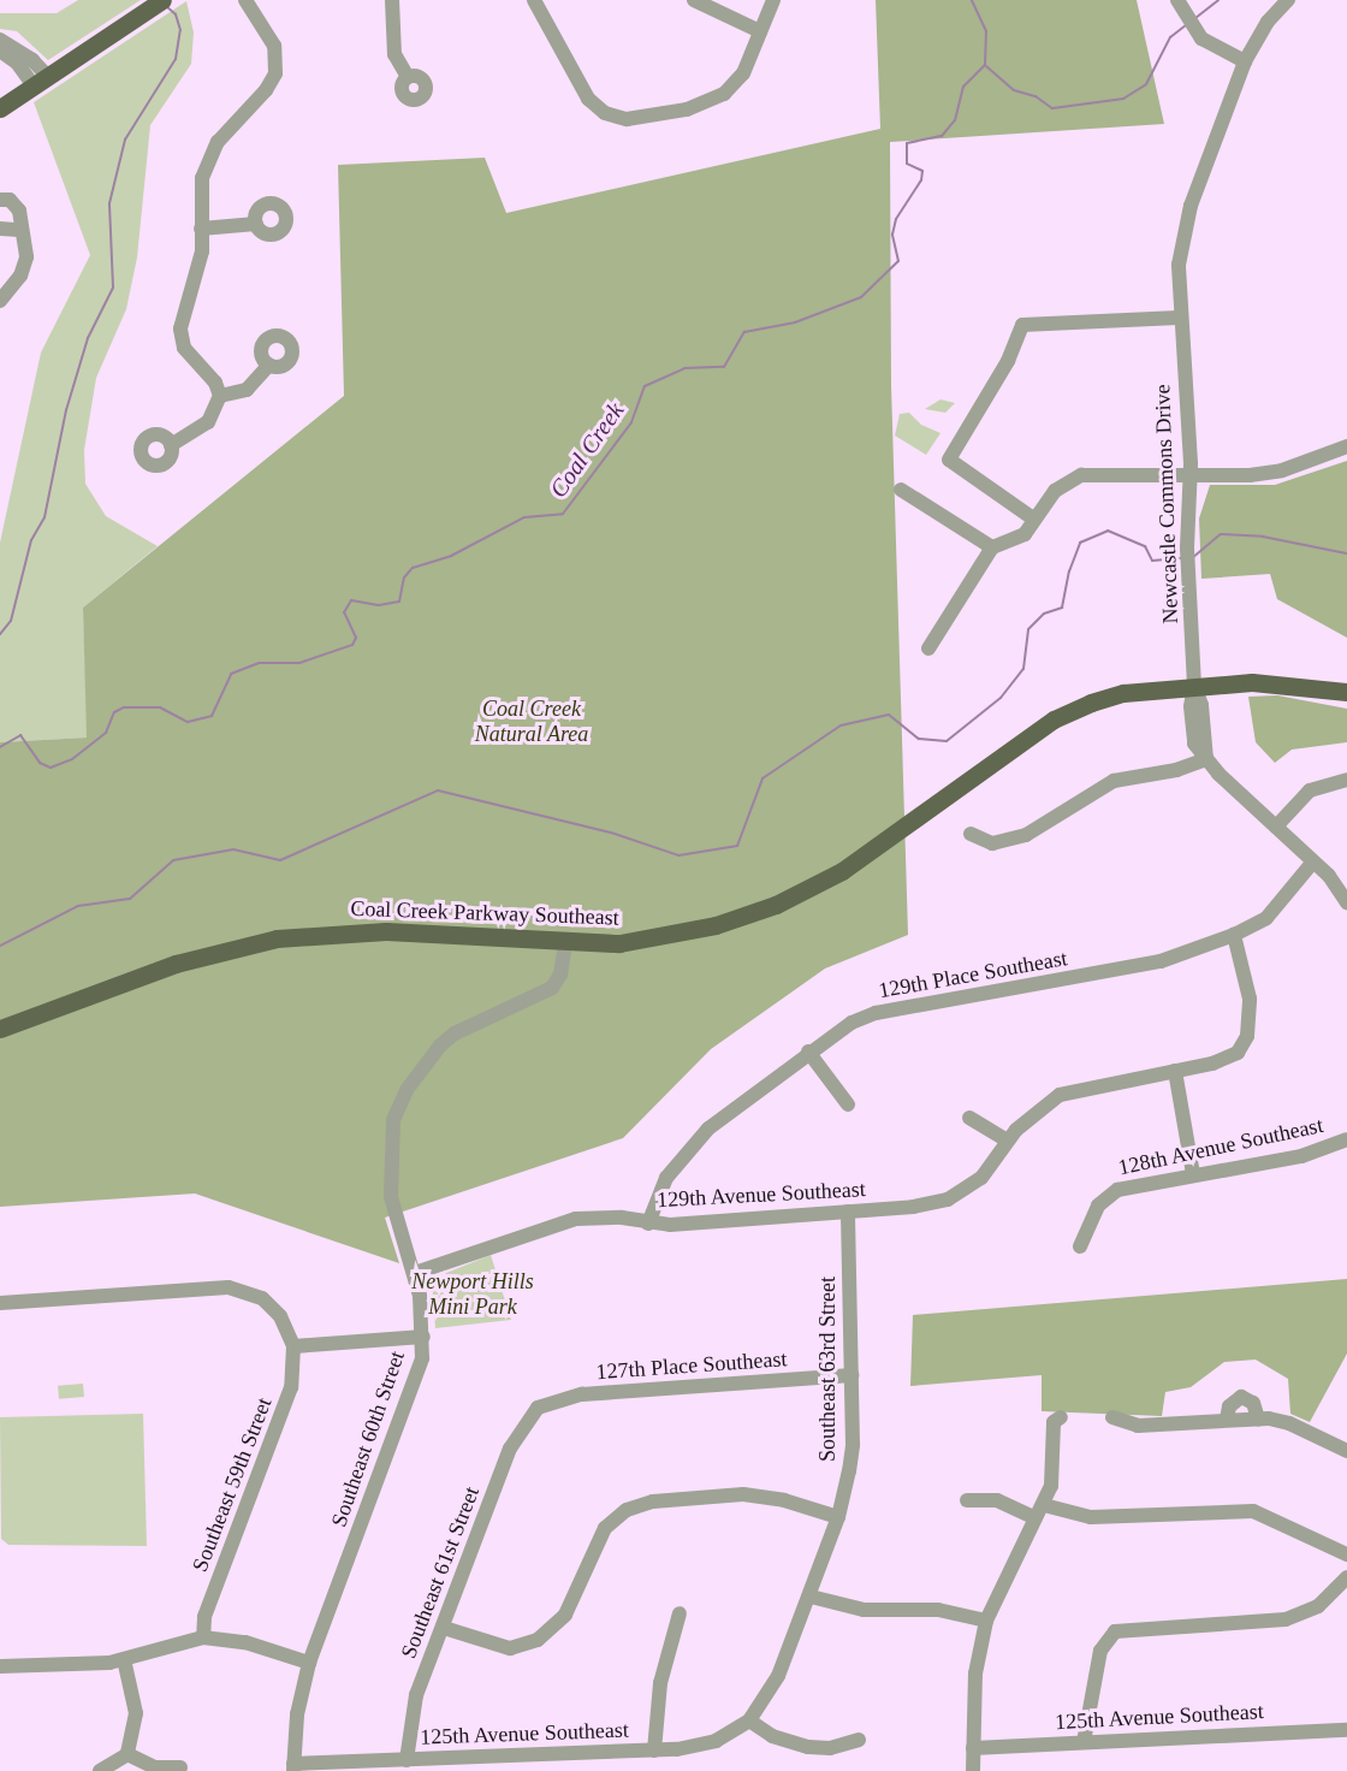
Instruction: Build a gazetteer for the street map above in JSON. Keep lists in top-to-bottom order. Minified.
{"streets":{"main road":["Coal Creek Parkway Southeast"],"street":["Newcastle Commons Drive","129th Place Southeast","128th Avenue Southeast","129th Avenue Southeast","127th Place Southeast","Southeast 63rd Street","Southeast 60th Street","Southeast 59th Street","Southeast 61st Street","125th Avenue Southeast"]},"crossings":[["Newcastle Commons Drive","Coal Creek Parkway Southeast"],["Coal Creek Parkway Southeast","Southeast 60th Street"],["129th Place Southeast","129th Avenue Southeast"],["129th Avenue Southeast","Southeast 63rd Street"],["129th Avenue Southeast","Southeast 60th Street"],["127th Place Southeast","Southeast 63rd Street"],["127th Place Southeast","Southeast 61st Street"],["Southeast 63rd Street","125th Avenue Southeast"],["Southeast 60th Street","125th Avenue Southeast"],["Southeast 61st Street","125th Avenue Southeast"]],"water":["Coal Creek"],"parks":["Coal Creek Natural Area","Newport Hills Mini Park"]}
